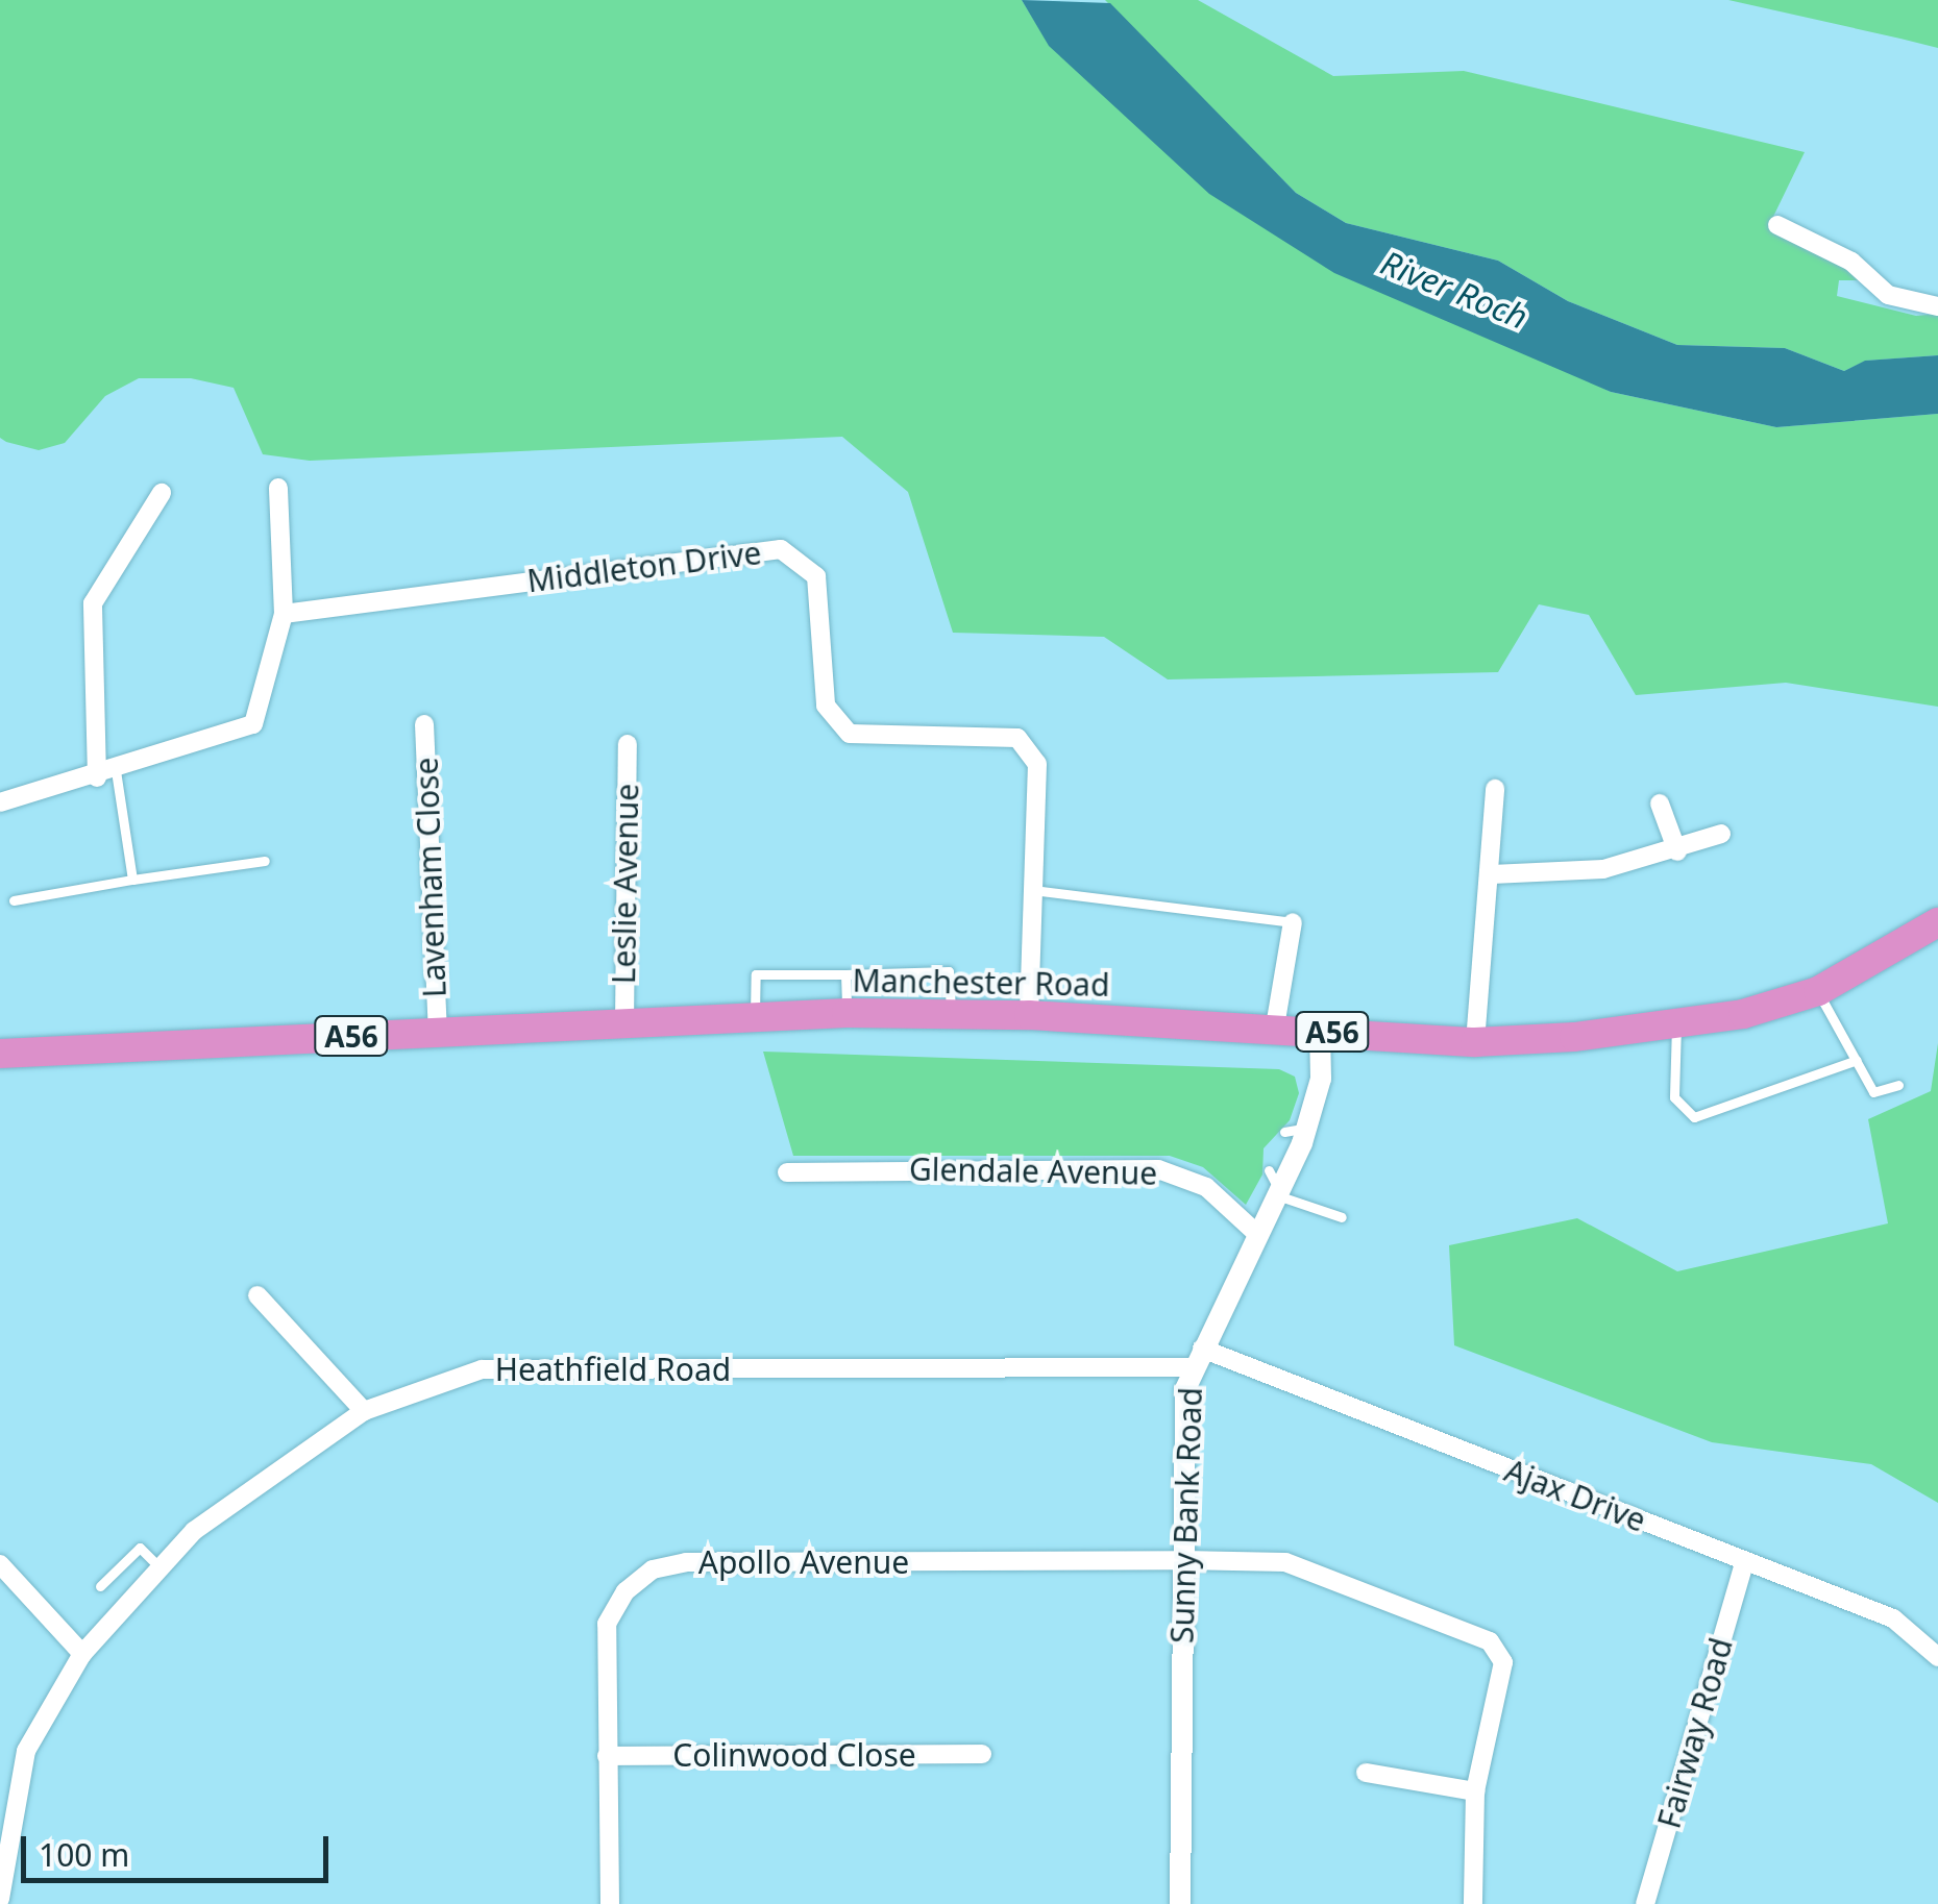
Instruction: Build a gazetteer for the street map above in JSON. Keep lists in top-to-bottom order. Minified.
{"streets":{"highway":["Manchester Road","A56"],"street":["Middleton Drive","Lavenham Close","Leslie Avenue","Glendale Avenue","Heathfield Road","Ajax Drive","Sunny Bank Road","Apollo Avenue","Fairway Road","Colinwood Close"]},"crossings":[["Middleton Drive","Manchester Road"],["Lavenham Close","Manchester Road"],["Leslie Avenue","Manchester Road"],["Manchester Road","Sunny Bank Road"],["Glendale Avenue","Sunny Bank Road"],["Heathfield Road","Ajax Drive"],["Heathfield Road","Sunny Bank Road"],["Ajax Drive","Sunny Bank Road"],["Ajax Drive","Fairway Road"],["Sunny Bank Road","Apollo Avenue"],["Apollo Avenue","Colinwood Close"]],"water":["River Roch"],"scale_bar":"100 m"}
